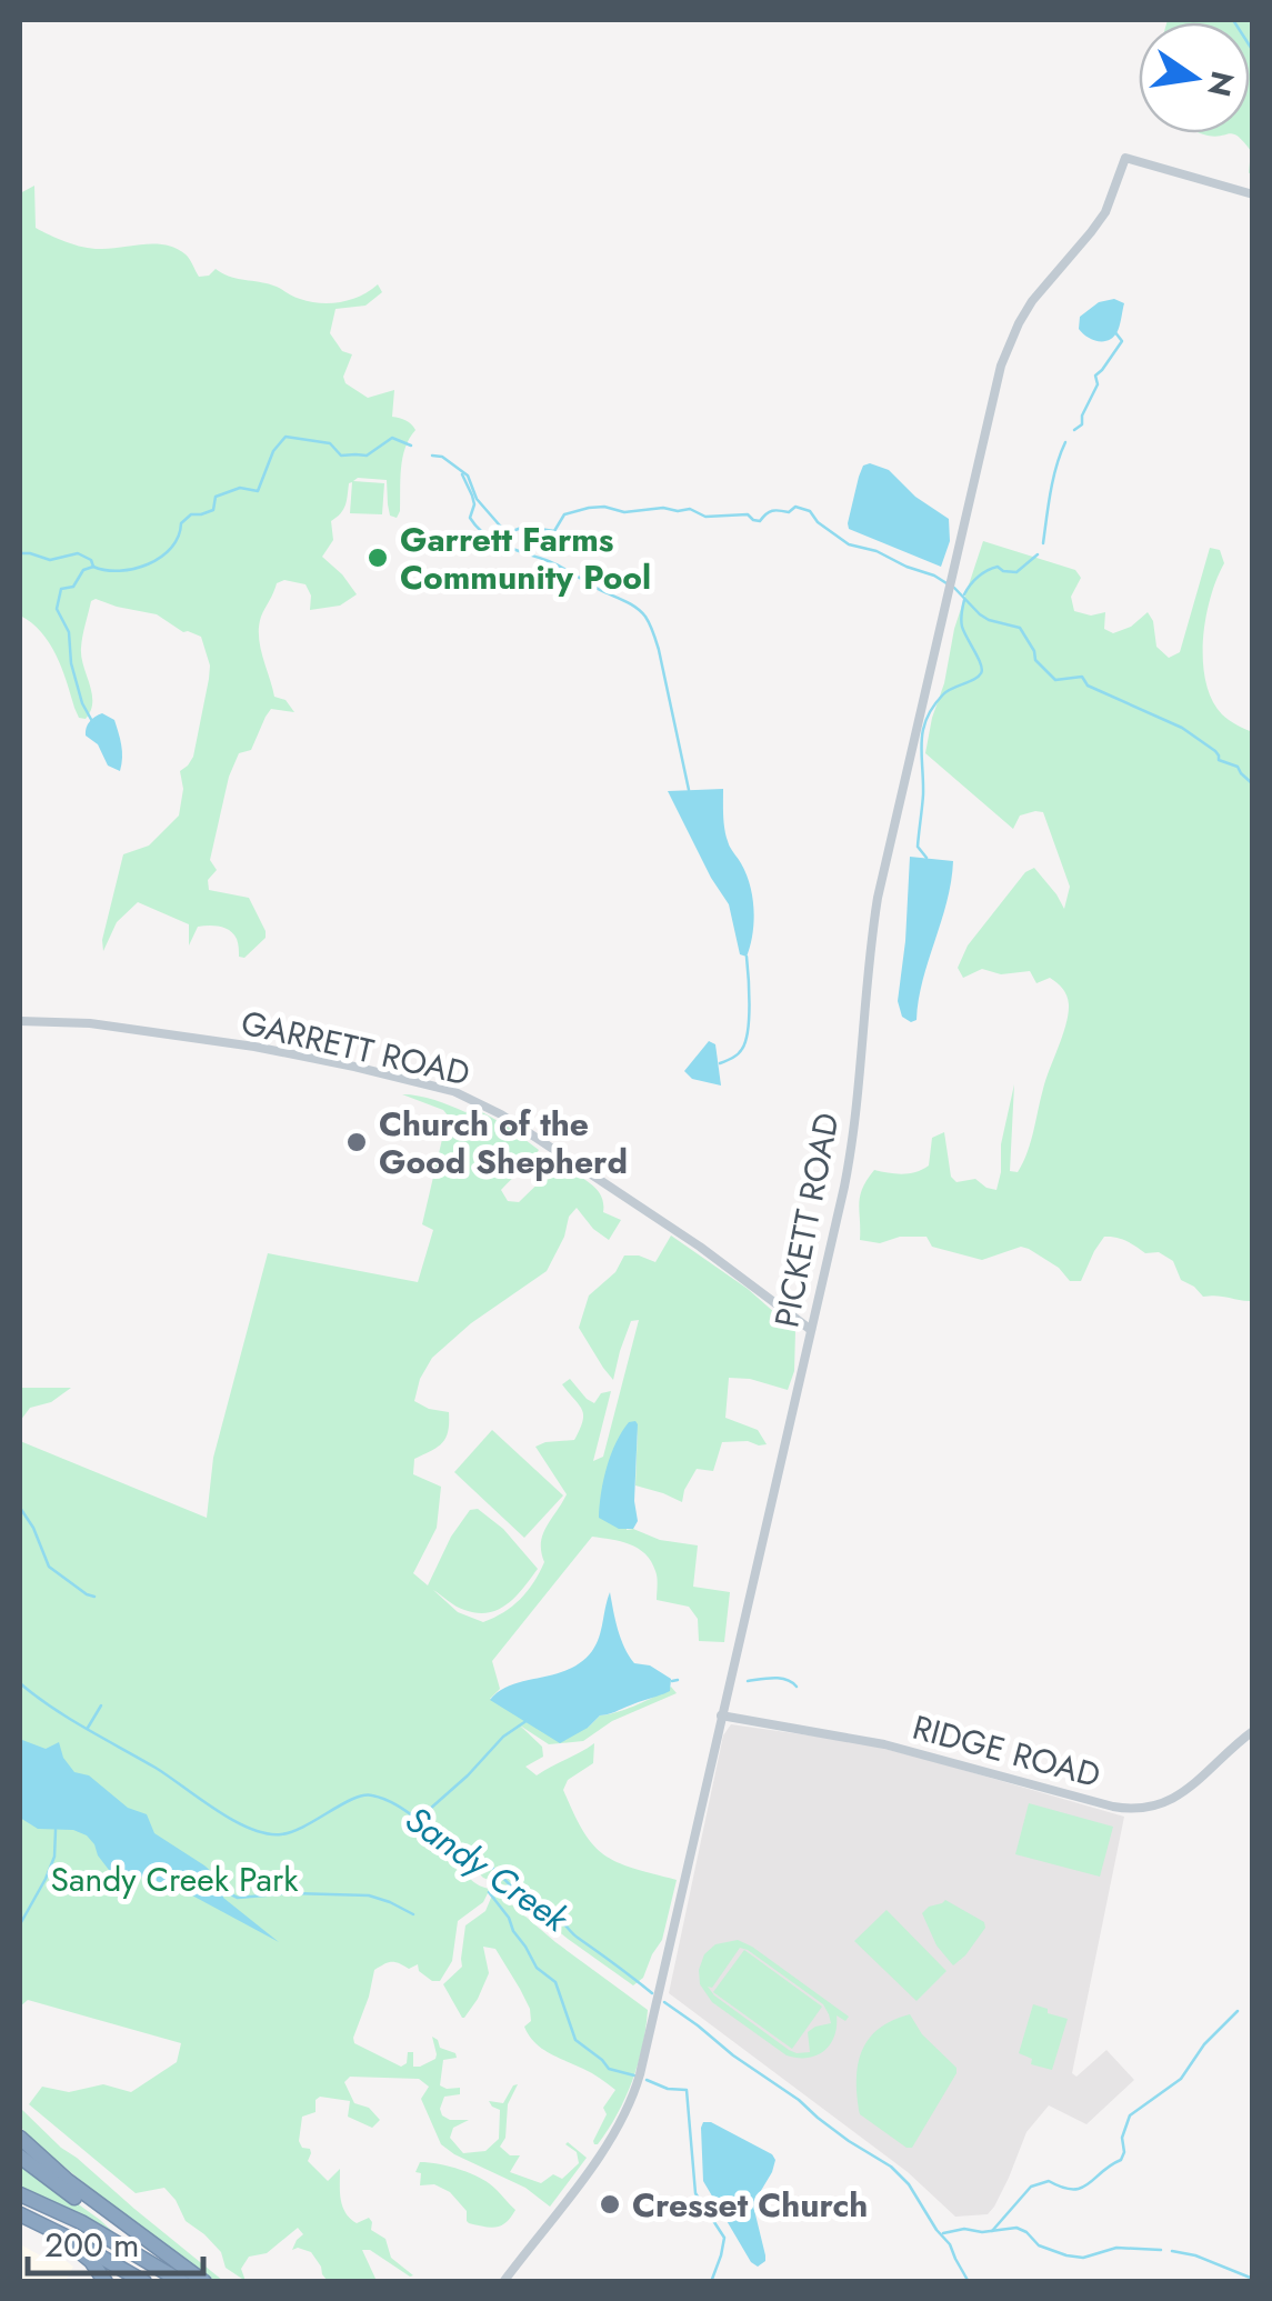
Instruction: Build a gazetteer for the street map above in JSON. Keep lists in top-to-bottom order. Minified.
{"streets":{"street":["GARRETT ROAD","PICKETT ROAD","RIDGE ROAD"]},"crossings":[["GARRETT ROAD","PICKETT ROAD"],["PICKETT ROAD","RIDGE ROAD"]],"water":["Sandy Creek"],"parks":["Sandy Creek Park"],"places":["Garrett Farms Community Pool","Church of the Good Shepherd","Cresset Church"],"scale_bar":"200 m","north":"right"}
